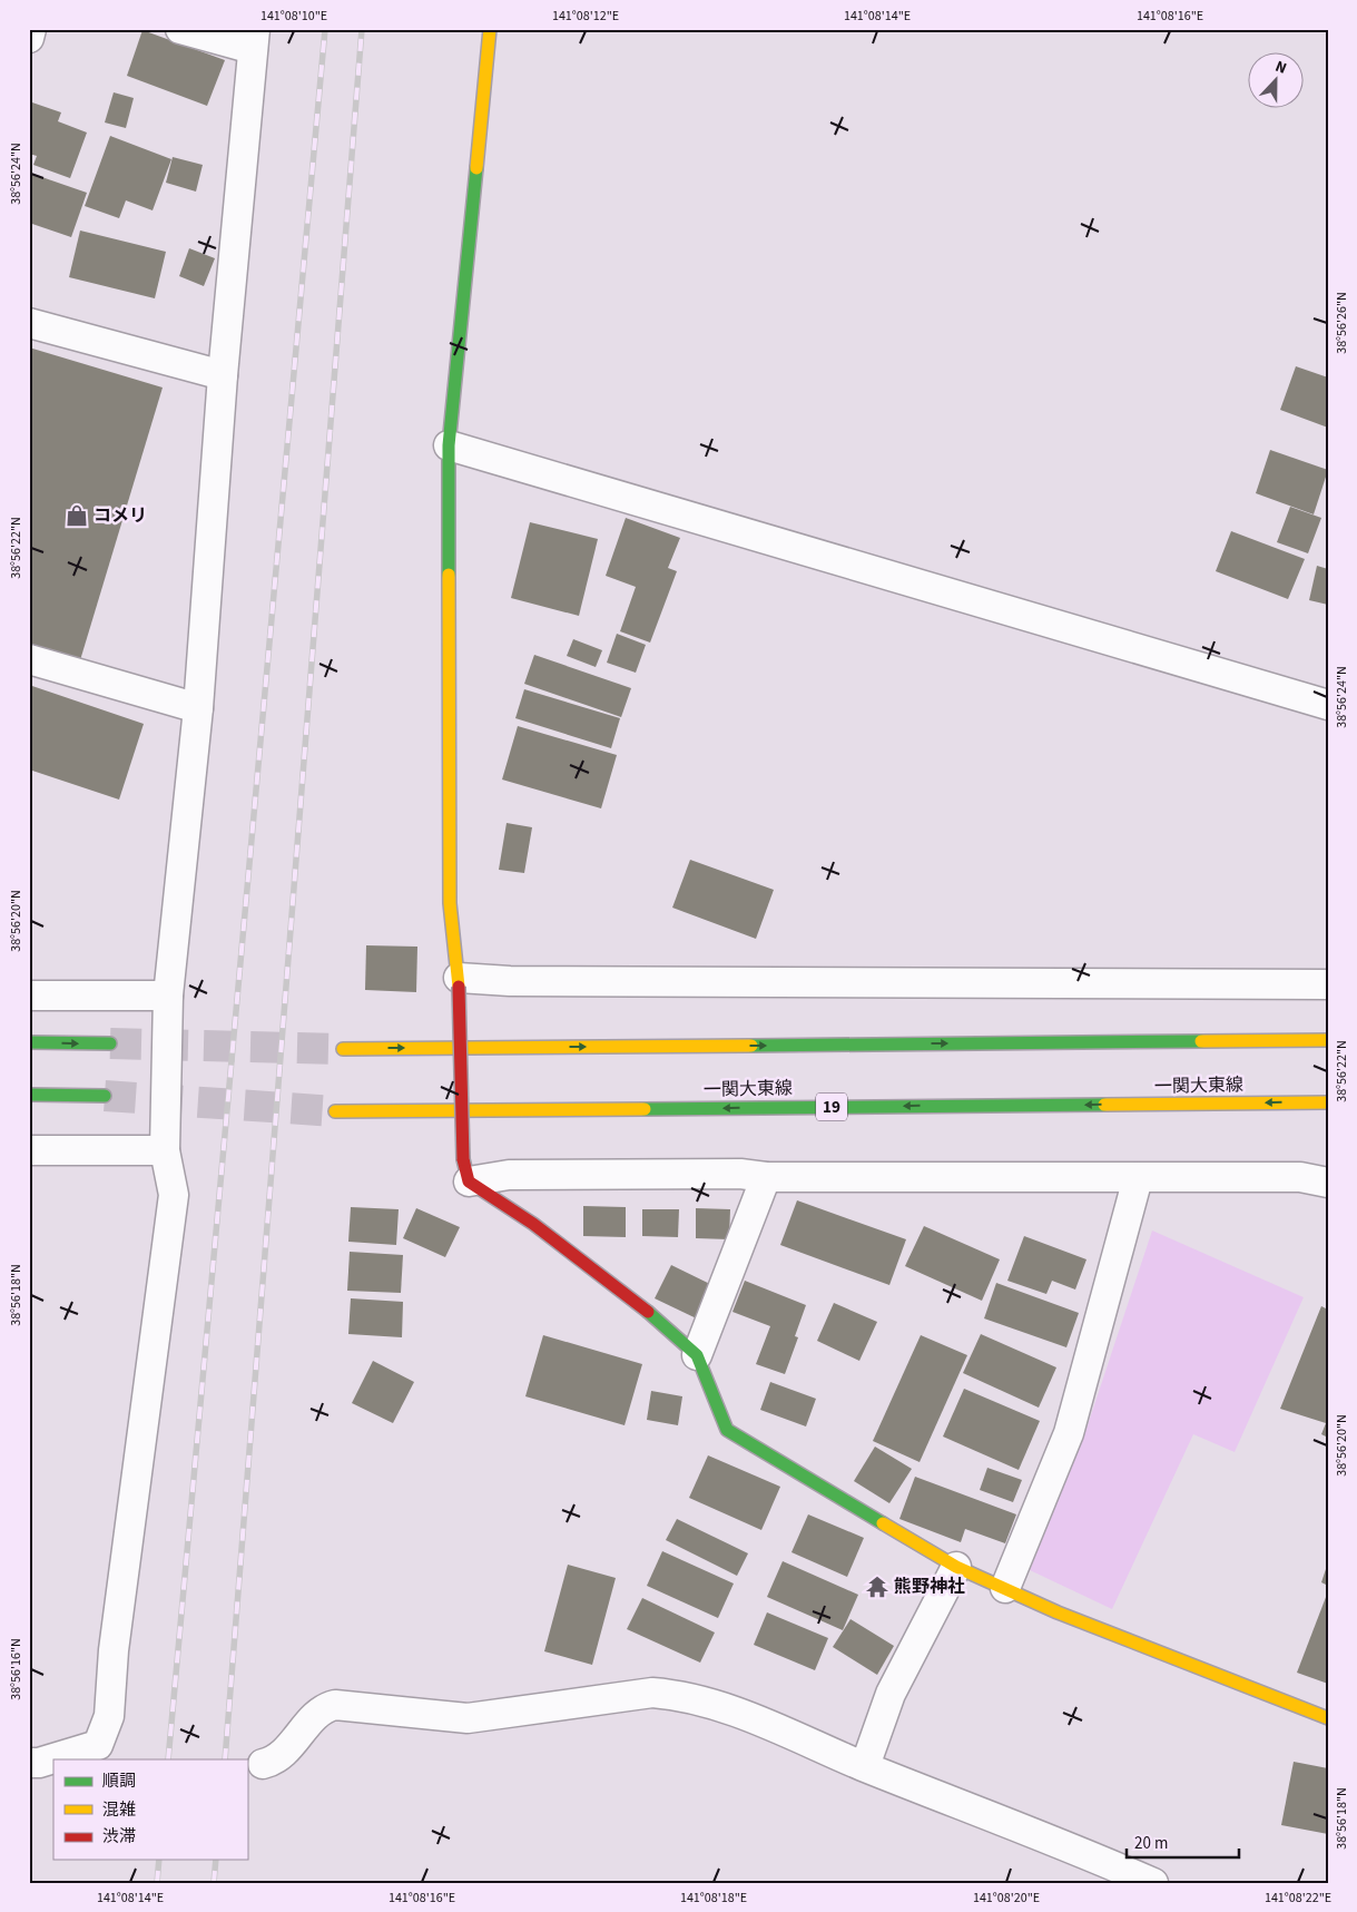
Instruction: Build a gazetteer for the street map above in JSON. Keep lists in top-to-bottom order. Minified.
{"streets":{"street":["一関大東線","19"]},"places":{"shop":["コメリ"],"temple":["熊野神社"]},"legend":["順調","混雑","渋滞"],"scale_bar":"20 m","north":"top","coordinates":["141°08'10\"E","141°08'12\"E","141°08'14\"E","141°08'16\"E","38°56'24\"N","38°56'26\"N","38°56'22\"N","38°56'20\"N","38°56'18\"N","38°56'16\"N","141°08'18\"E","141°08'20\"E","141°08'22\"E"]}
